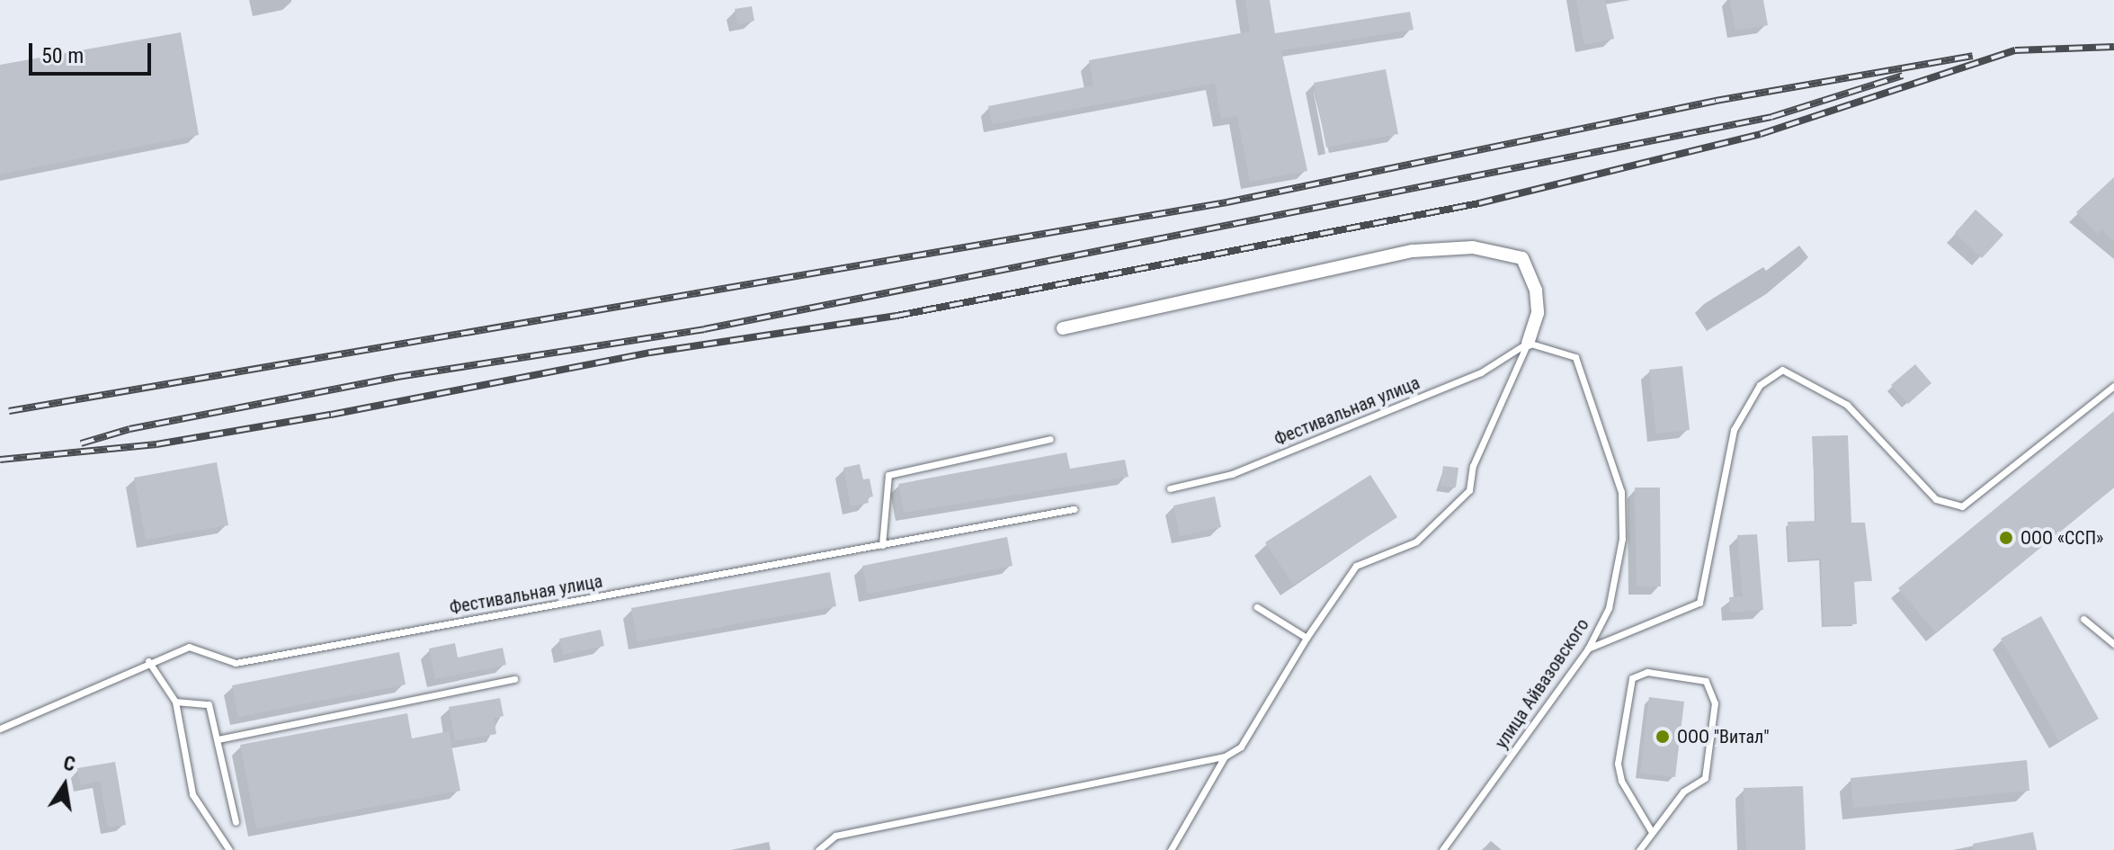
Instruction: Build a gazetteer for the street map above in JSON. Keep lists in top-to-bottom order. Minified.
{"streets":{"lane":["Фестивальная улица","улица Айвазовского"]},"crossings":[["Фестивальная улица","улица Айвазовского"]],"places":["ООО «ССП»","ООО \"Витал\""],"scale_bar":"50 m","north":"top"}
